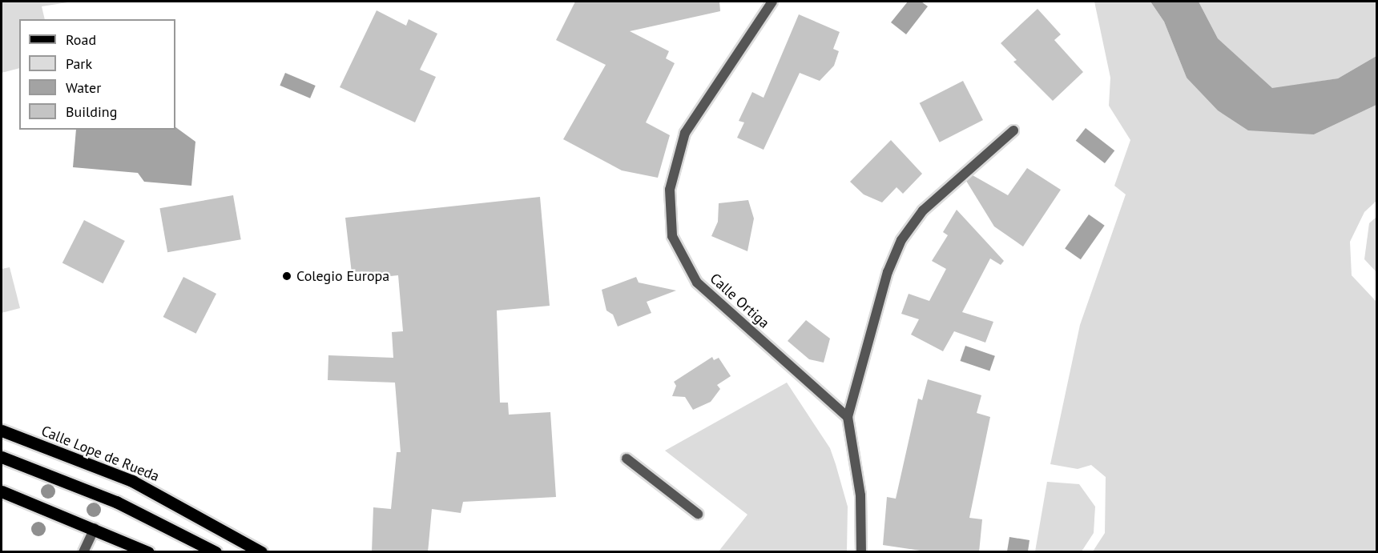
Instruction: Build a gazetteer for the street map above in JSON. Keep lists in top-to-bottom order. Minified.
{"streets":{"main road":["Calle Lope de Rueda"],"street":["Calle Ortiga"]},"places":["Colegio Europa"],"legend":["Road","Park","Water","Building"]}
